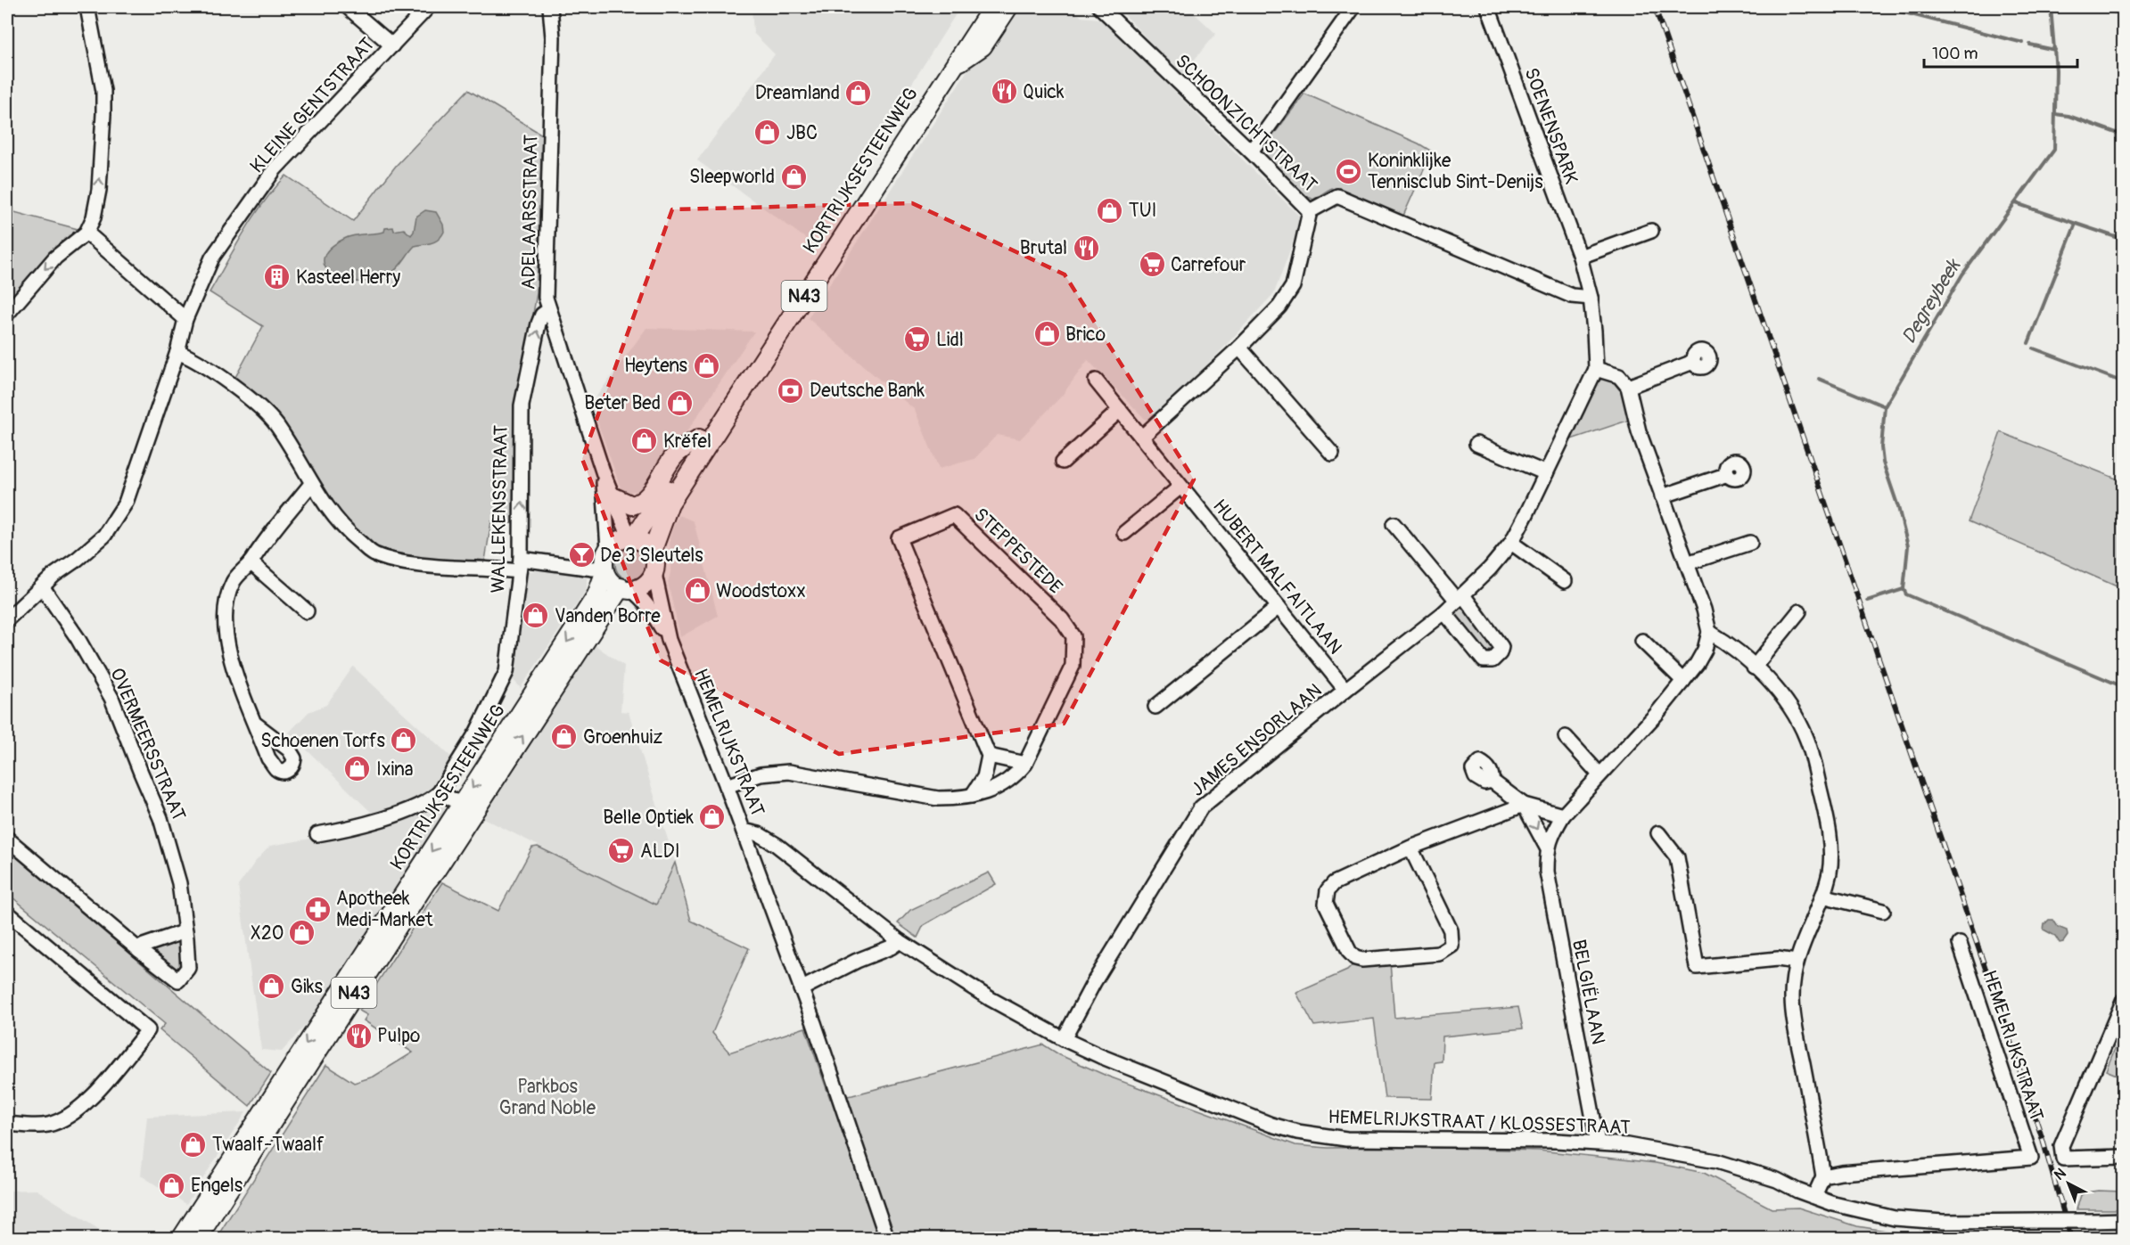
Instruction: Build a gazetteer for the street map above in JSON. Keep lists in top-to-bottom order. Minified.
{"streets":{"main road":["KORTRIJKSESTEENWEG","N43"],"street":["KLEINE GENTSTRAAT","SCHOONZICHTSTRAAT","SOENENSPARK","ADELAARSSTRAAT","WALLEKENSSTRAAT","STEPPESTEDE","HUBERT MALFAITLAAN","JAMES ENSORLAAN","HEMELRIJKSTRAAT","OVERMEERSSTRAAT","BELGIËLAAN","HEMELRIJKSTRAAT / KLOSSESTRAAT"]},"crossings":[["KLEINE GENTSTRAAT","OVERMEERSSTRAAT"],["SCHOONZICHTSTRAAT","SOENENSPARK"],["KORTRIJKSESTEENWEG","ADELAARSSTRAAT"],["KORTRIJKSESTEENWEG","N43"],["KORTRIJKSESTEENWEG","HEMELRIJKSTRAAT"],["ADELAARSSTRAAT","N43"],["ADELAARSSTRAAT","WALLEKENSSTRAAT"],["ADELAARSSTRAAT","HEMELRIJKSTRAAT"],["N43","HEMELRIJKSTRAAT"],["STEPPESTEDE","HEMELRIJKSTRAAT"],["HUBERT MALFAITLAAN","JAMES ENSORLAAN"],["JAMES ENSORLAAN","HEMELRIJKSTRAAT / KLOSSESTRAAT"],["HEMELRIJKSTRAAT","HEMELRIJKSTRAAT / KLOSSESTRAAT"],["BELGIËLAAN","HEMELRIJKSTRAAT / KLOSSESTRAAT"]],"one_way":["WALLEKENSSTRAAT"],"water":["Degreybeek"],"parks":["Parkbos Grand Noble"],"places":{"restaurant":["Quick","Brutal","Pulpo"],"shop":["Dreamland","JBC","Sleepworld","TUI","Brico","Heytens","Beter Bed","Krëfel","Woodstoxx","Vanden Borre","Groenhuiz","Schoenen Torfs","Ixina","Belle Optiek","X2O","Giks","Twaalf-Twaalf","Engels"],"sports":["Koninklijke Tennisclub Sint-Denijs"],"supermarket":["Carrefour","Lidl","ALDI"],"building":["Kasteel Herry"],"bank":["Deutsche Bank"],"bar":["De 3 Sleutels"],"pharmacy":["Apotheek Medi-Market"]},"scale_bar":"100 m","north":"top left"}
